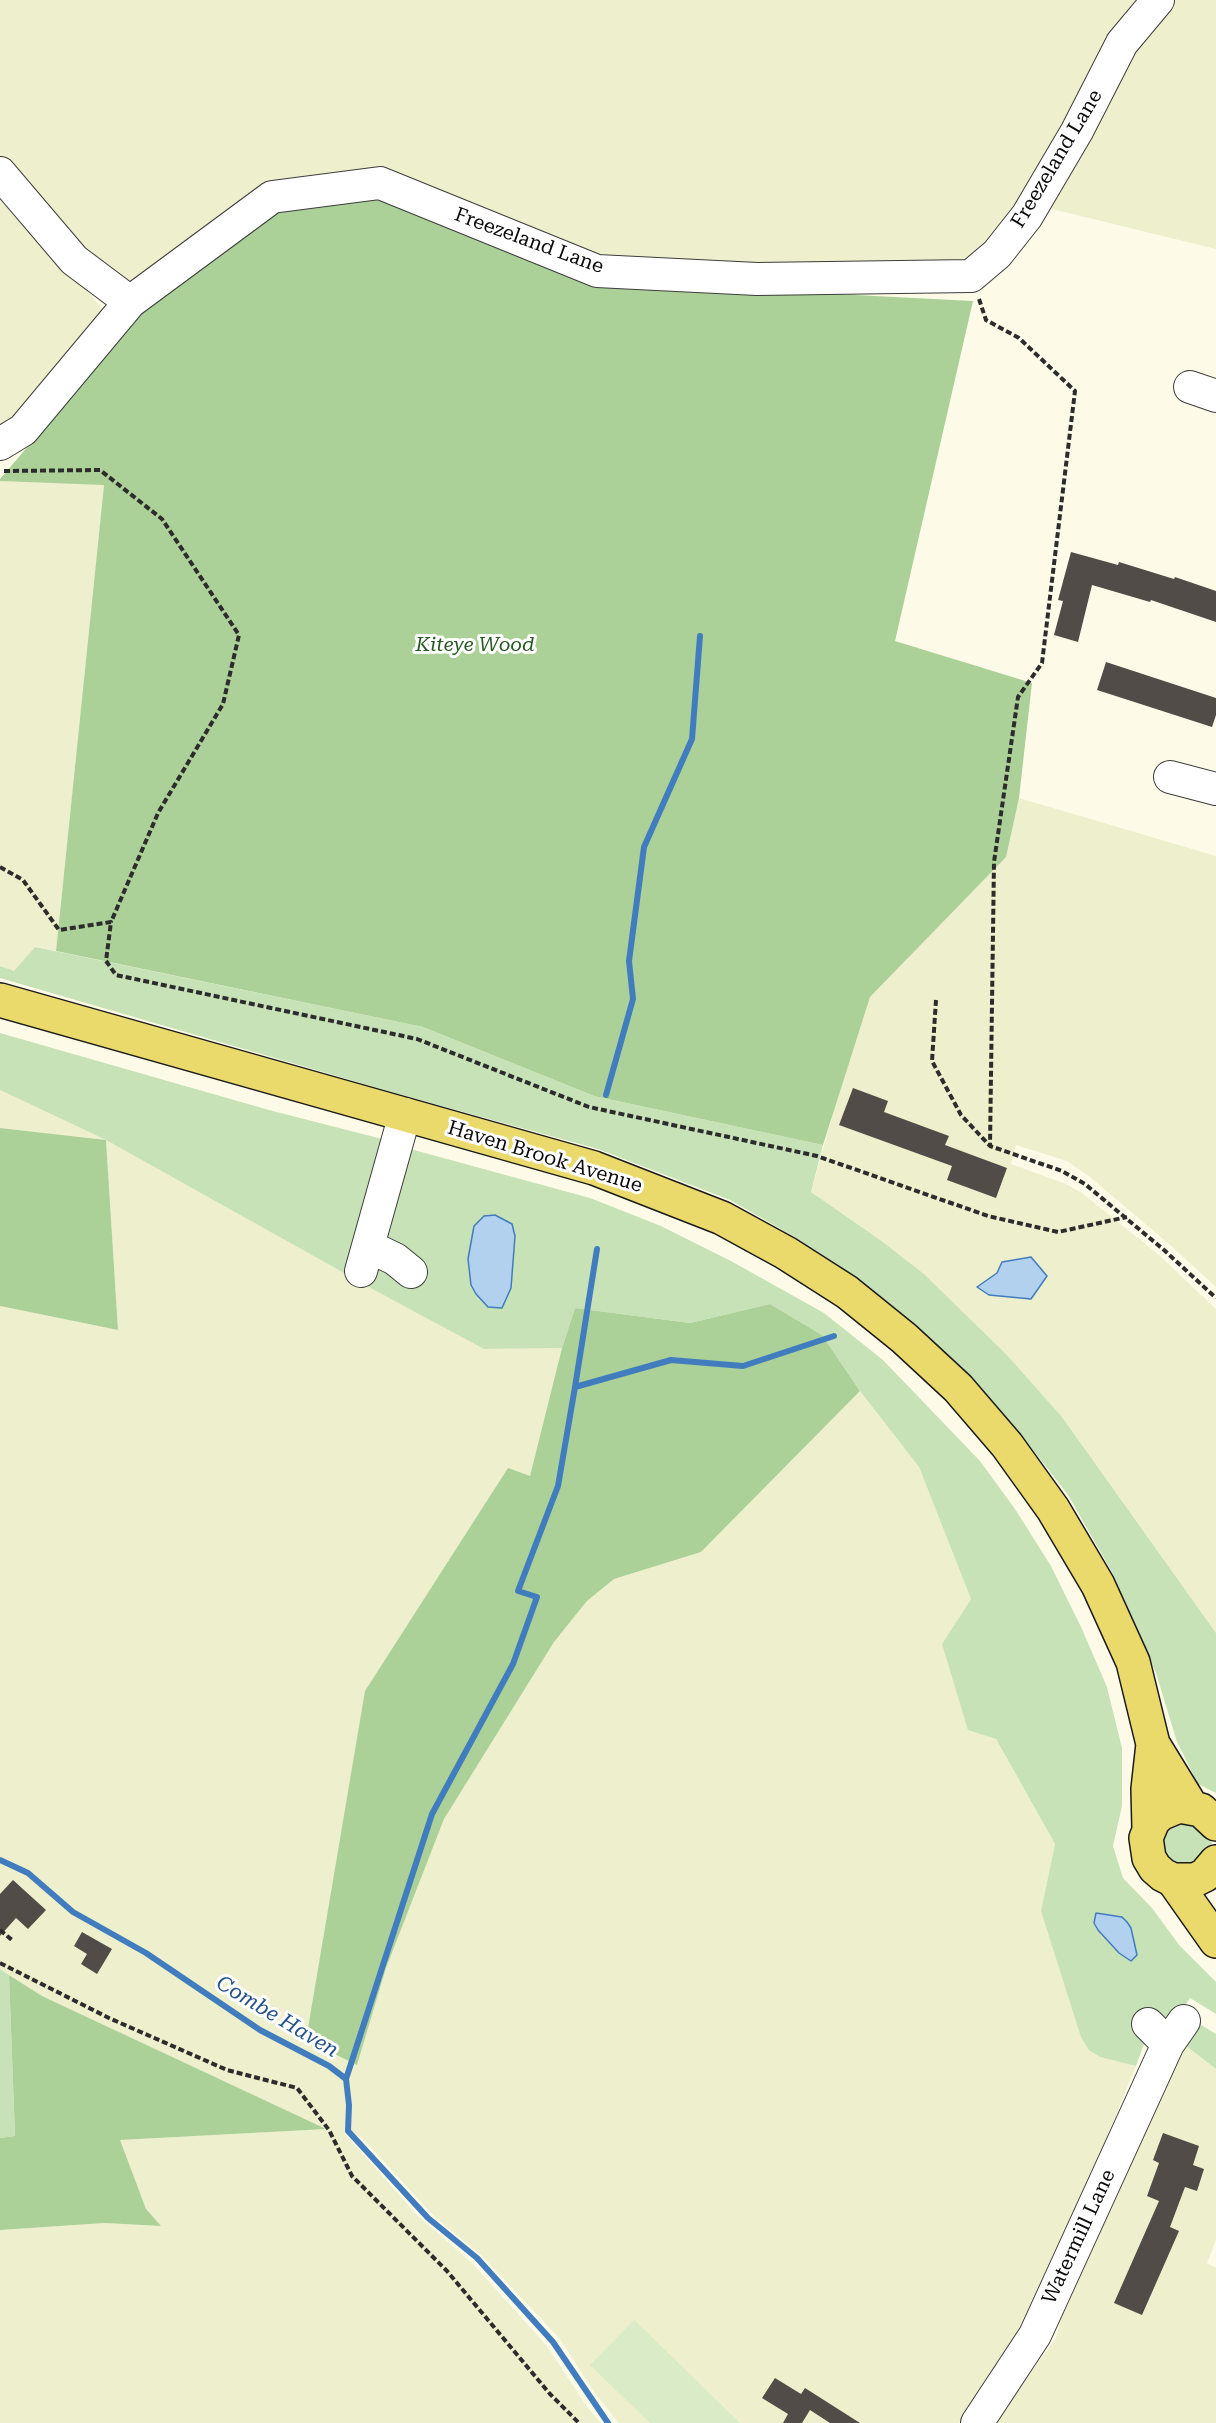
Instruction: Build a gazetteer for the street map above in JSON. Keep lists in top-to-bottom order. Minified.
{"streets":{"main road":["Haven Brook Avenue"],"street":["Freezeland Lane","Watermill Lane"]},"water":["Combe Haven"],"parks":["Kiteye Wood"]}
